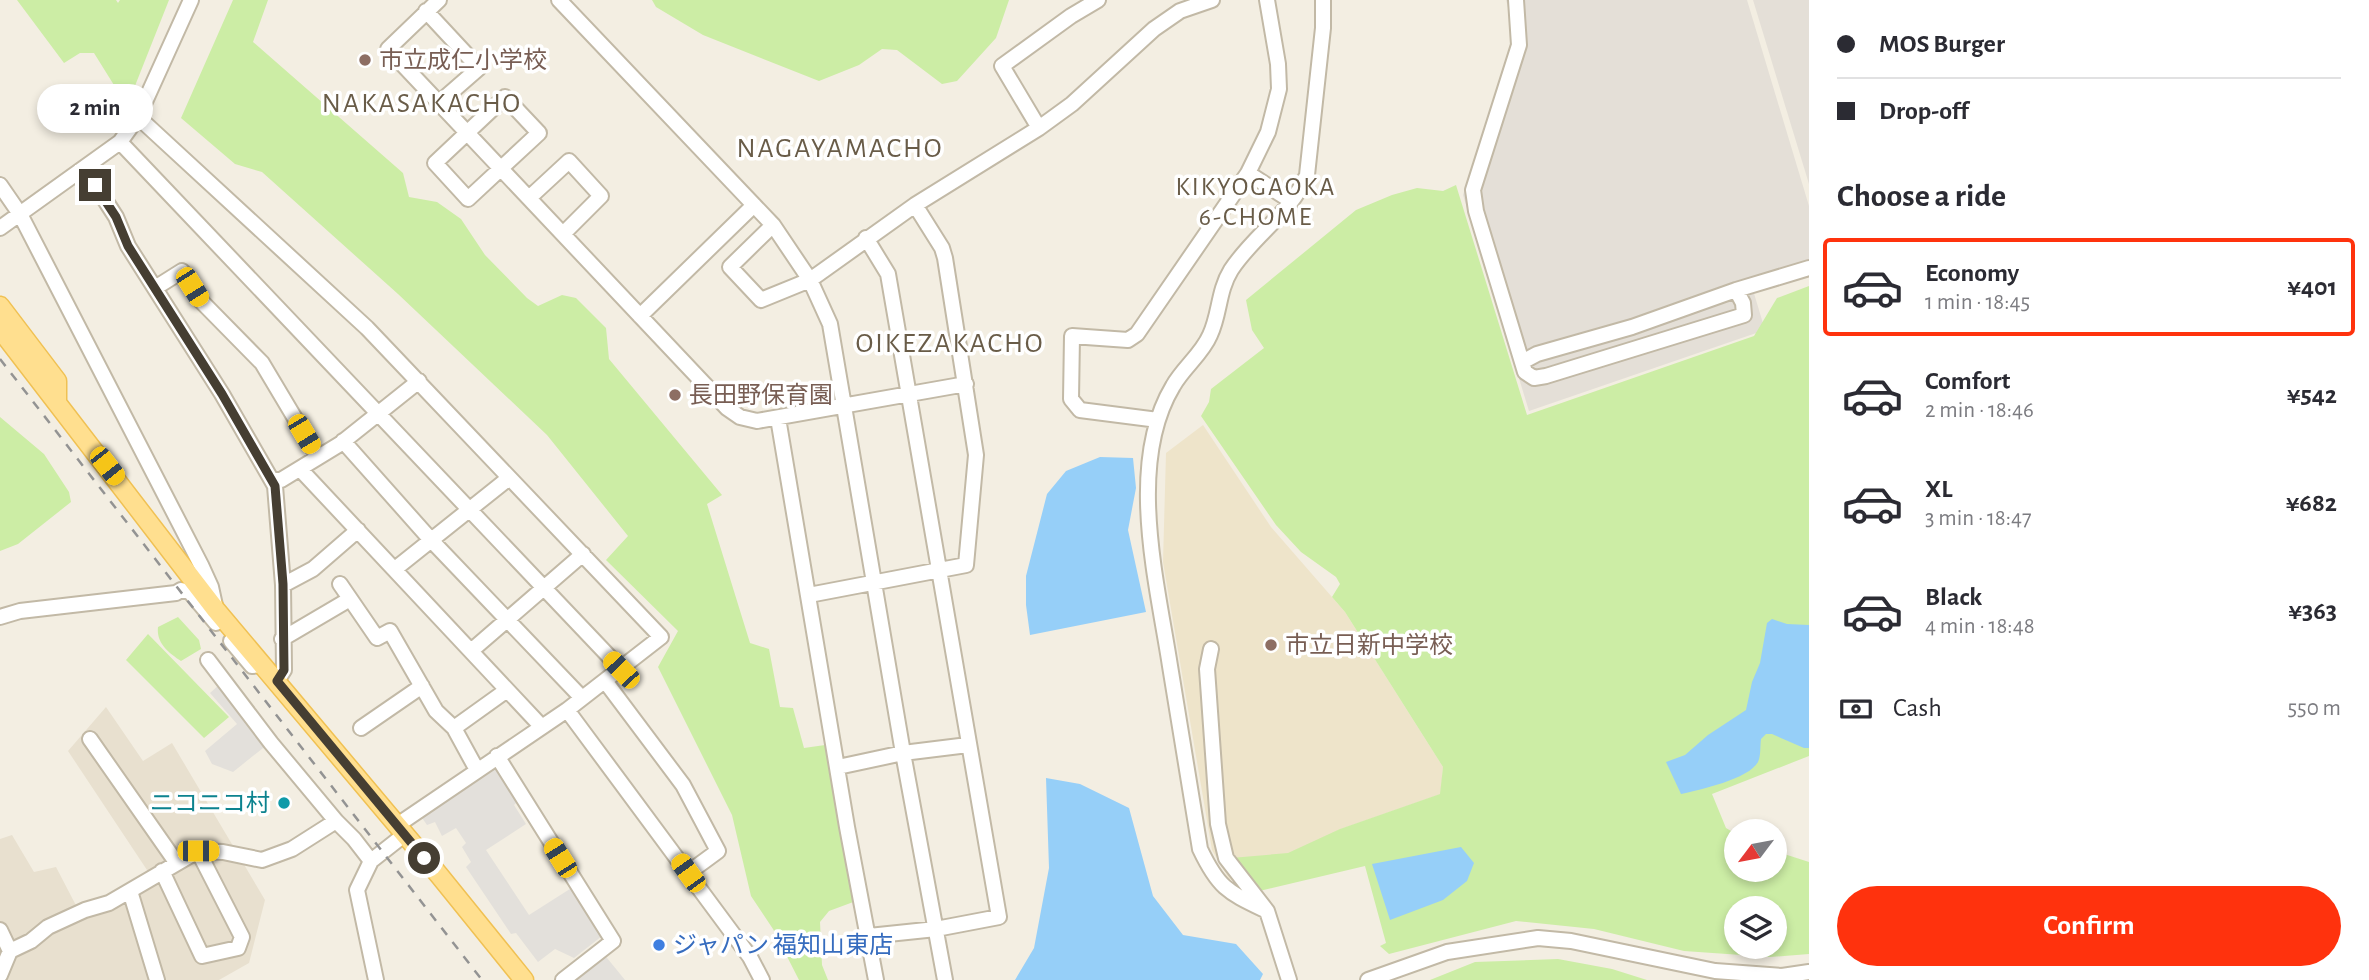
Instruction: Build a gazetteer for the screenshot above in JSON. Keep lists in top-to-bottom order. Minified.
{"districts":["NAKASAKACHO","NAGAYAMACHO","KIKYOGAOKA 6-CHOME","OIKEZAKACHO"],"places":["市立成仁小学校","長田野保育園","市立日新中学校","ニコニコ村","ジャパン 福知山東店"],"north":"bottom left","page":{"banner":["MOS Burger","Drop-off"],"bubble":"2 min","heading":"Choose a ride","list":[{"name":"Economy","note":"1 min · 18:45","value":"¥401"},{"name":"Comfort","note":"2 min · 18:46","value":"¥542"},{"name":"XL","note":"3 min · 18:47","value":"¥682"},{"name":"Black","note":"4 min · 18:48","value":"¥363"}],"pay":["Cash","550 m"],"buttons":"Confirm"}}
